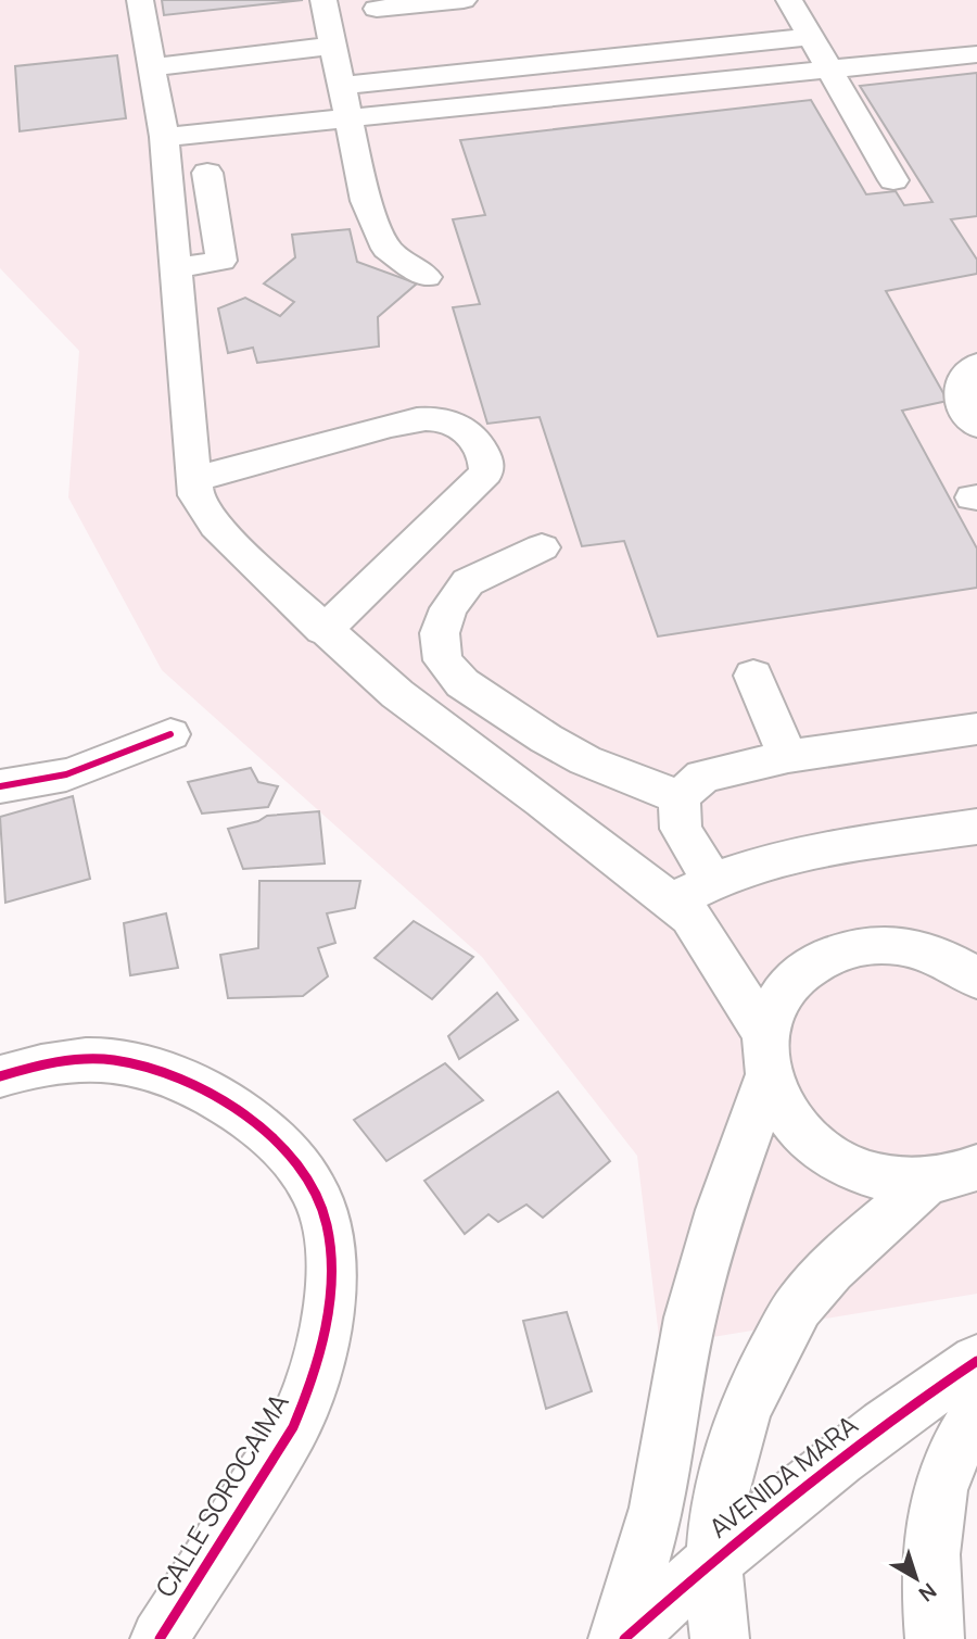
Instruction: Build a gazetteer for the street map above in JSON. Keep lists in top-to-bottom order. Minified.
{"streets":{"street":["AVENIDA MARA","CALLE SOROCAIMA"]},"north":"bottom right"}
